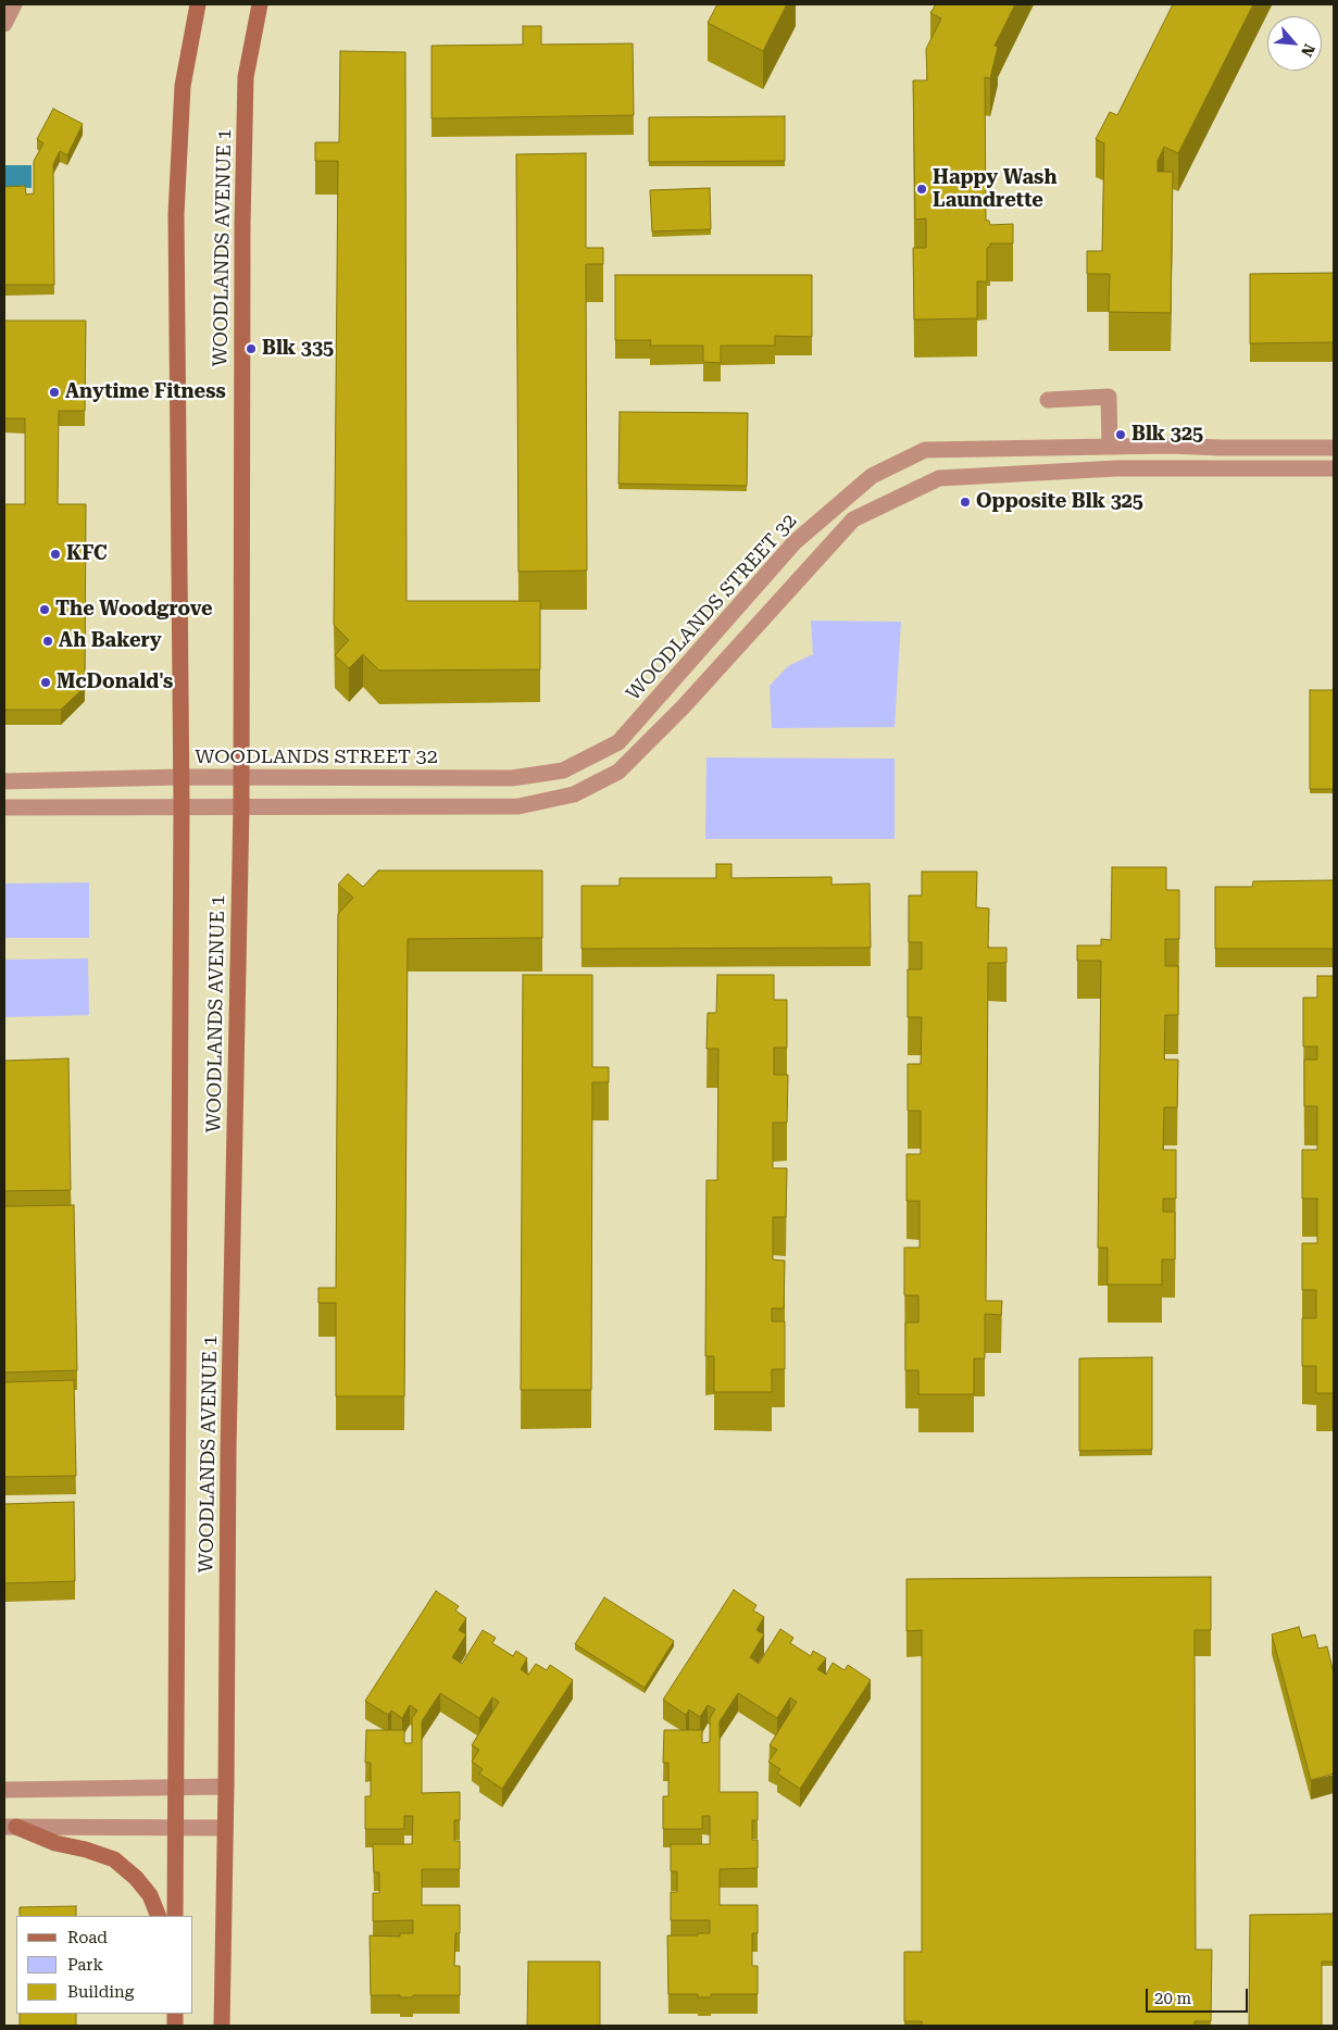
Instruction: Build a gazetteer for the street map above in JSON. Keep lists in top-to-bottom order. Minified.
{"streets":{"main road":["WOODLANDS AVENUE 1"],"street":["WOODLANDS STREET 32"]},"crossings":[["WOODLANDS AVENUE 1","WOODLANDS STREET 32"]],"places":["Happy Wash Laundrette","Blk 335","Anytime Fitness","Blk 325","Opposite Blk 325","KFC","The Woodgrove","Ah Bakery","McDonald's"],"legend":["Road","Park","Building"],"scale_bar":"20 m","north":"bottom right"}
